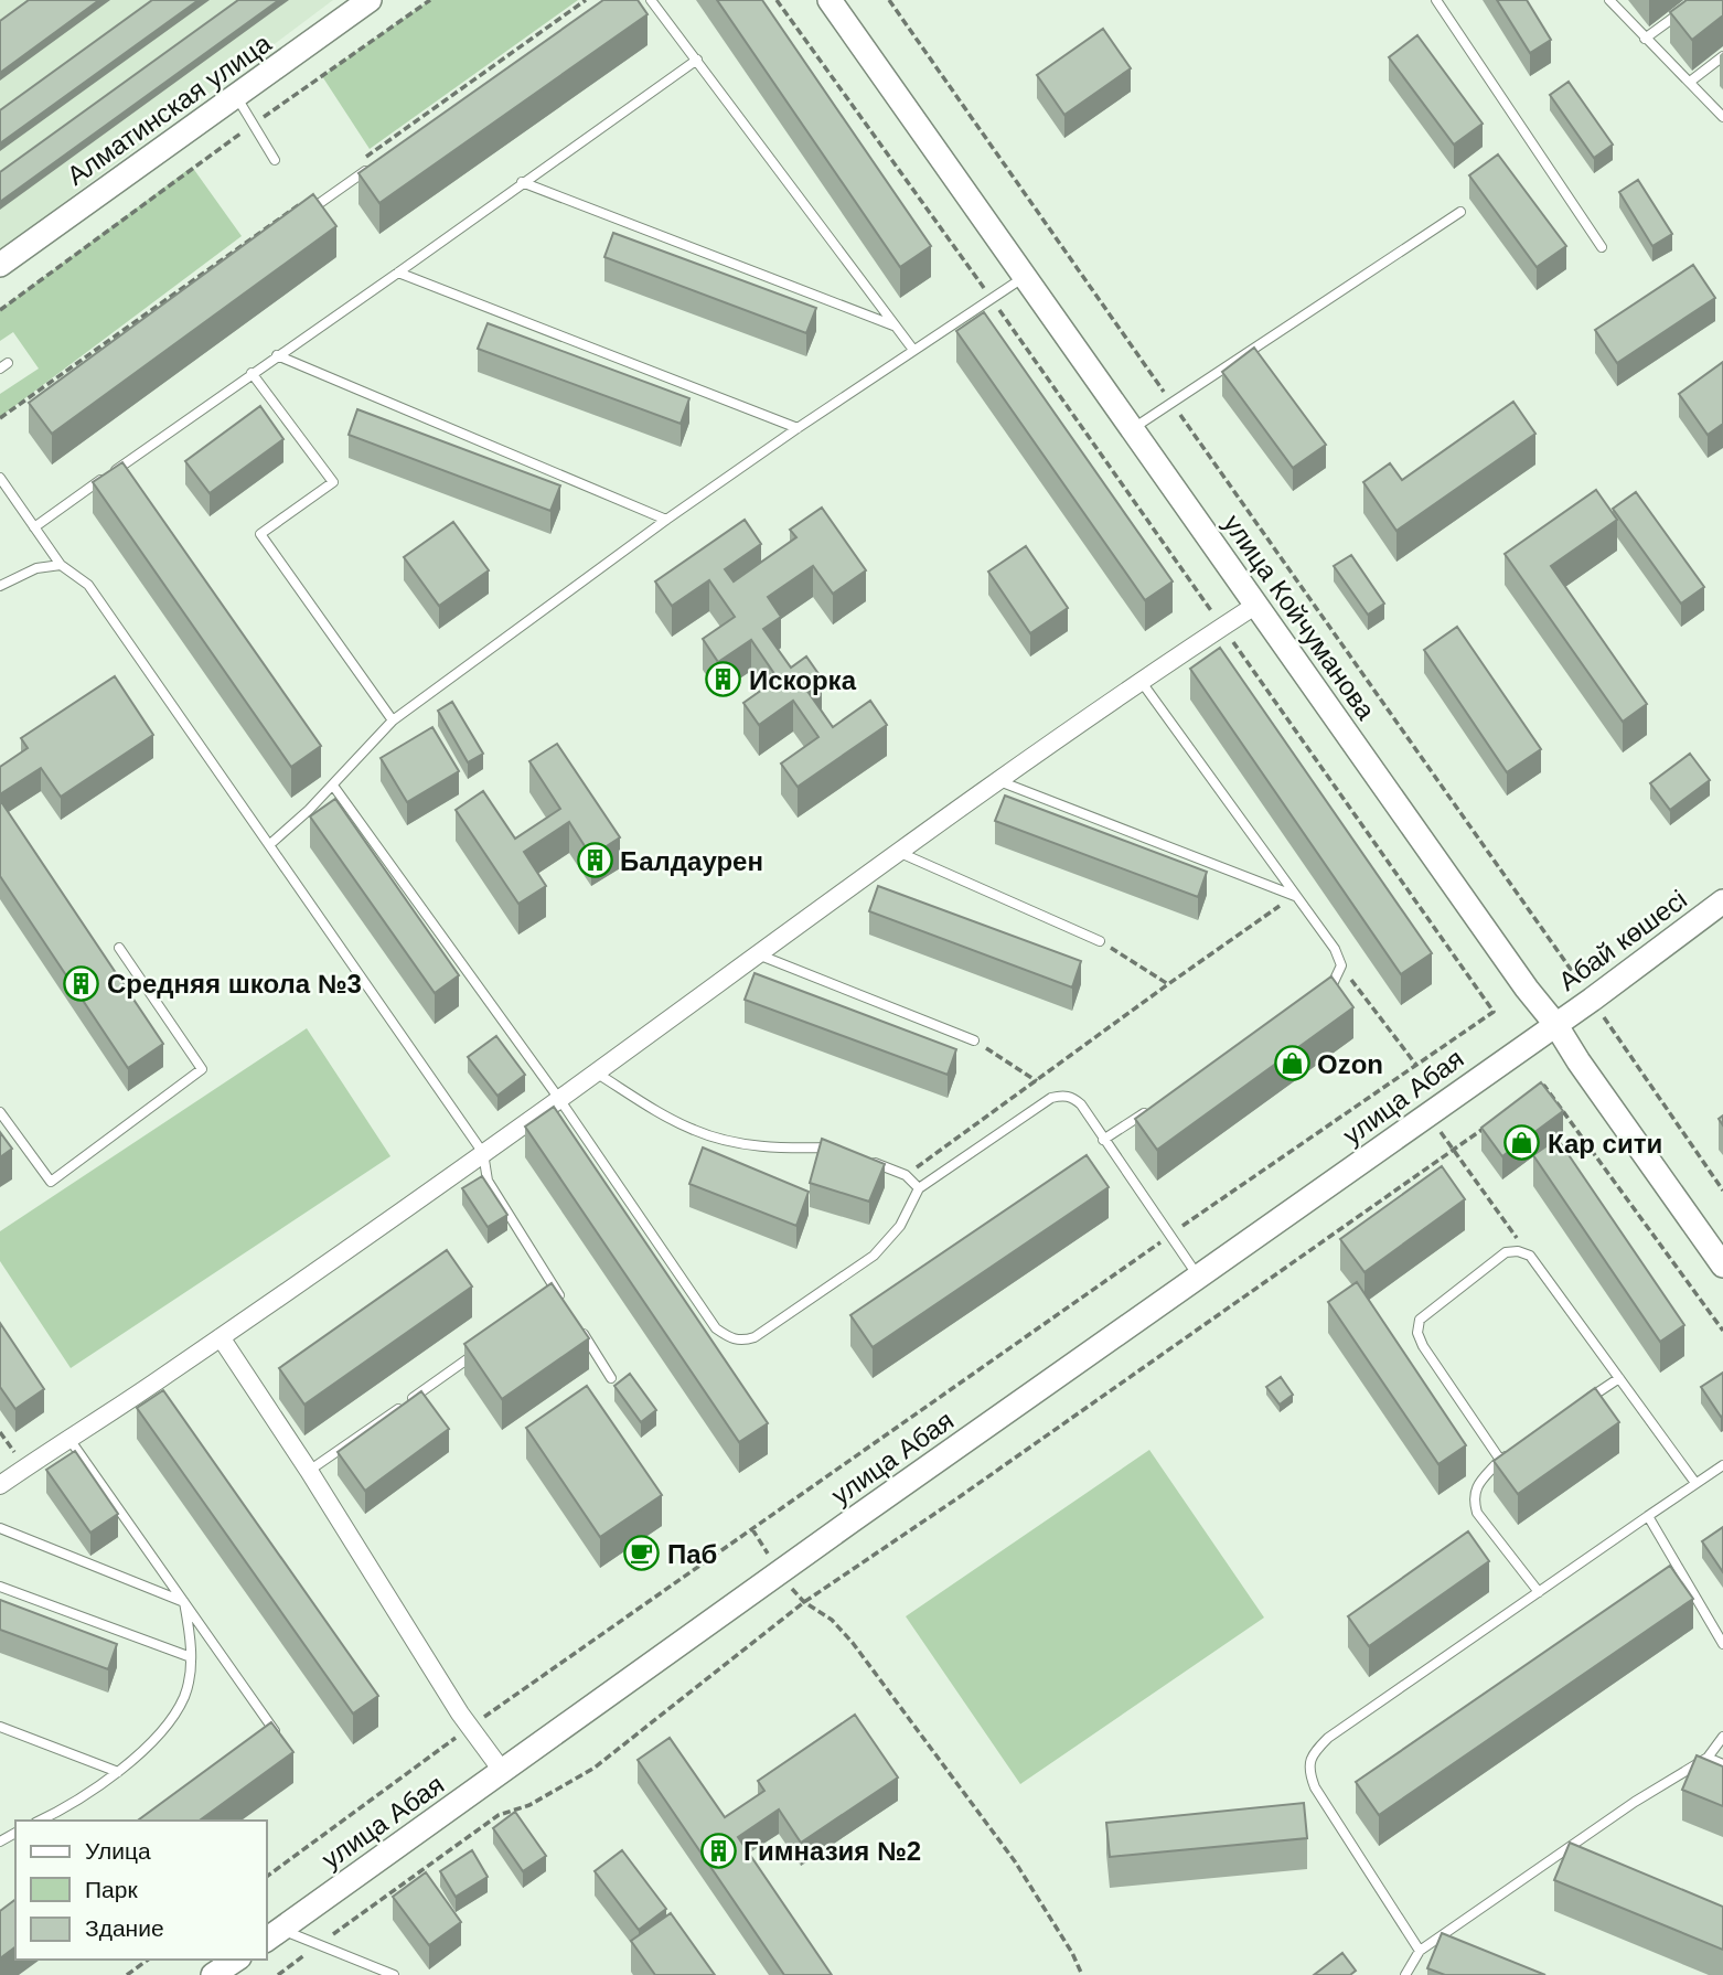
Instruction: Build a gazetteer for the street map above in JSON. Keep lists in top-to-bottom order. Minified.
{"streets":{"street":["Алматинская улица","улица Койчуманова","Абай көшесі","улица Абая"]},"crossings":[["улица Койчуманова","Абай көшесі"],["улица Койчуманова","улица Абая"],["Абай көшесі","улица Абая"]],"places":{"building":["Искоркa","Балдаурен","Средняя школа №3","Гимназия №2"],"shop":["Ozon","Кар сити"],"cafe":["Паб"]},"legend":["Улица","Парк","Здание"]}
